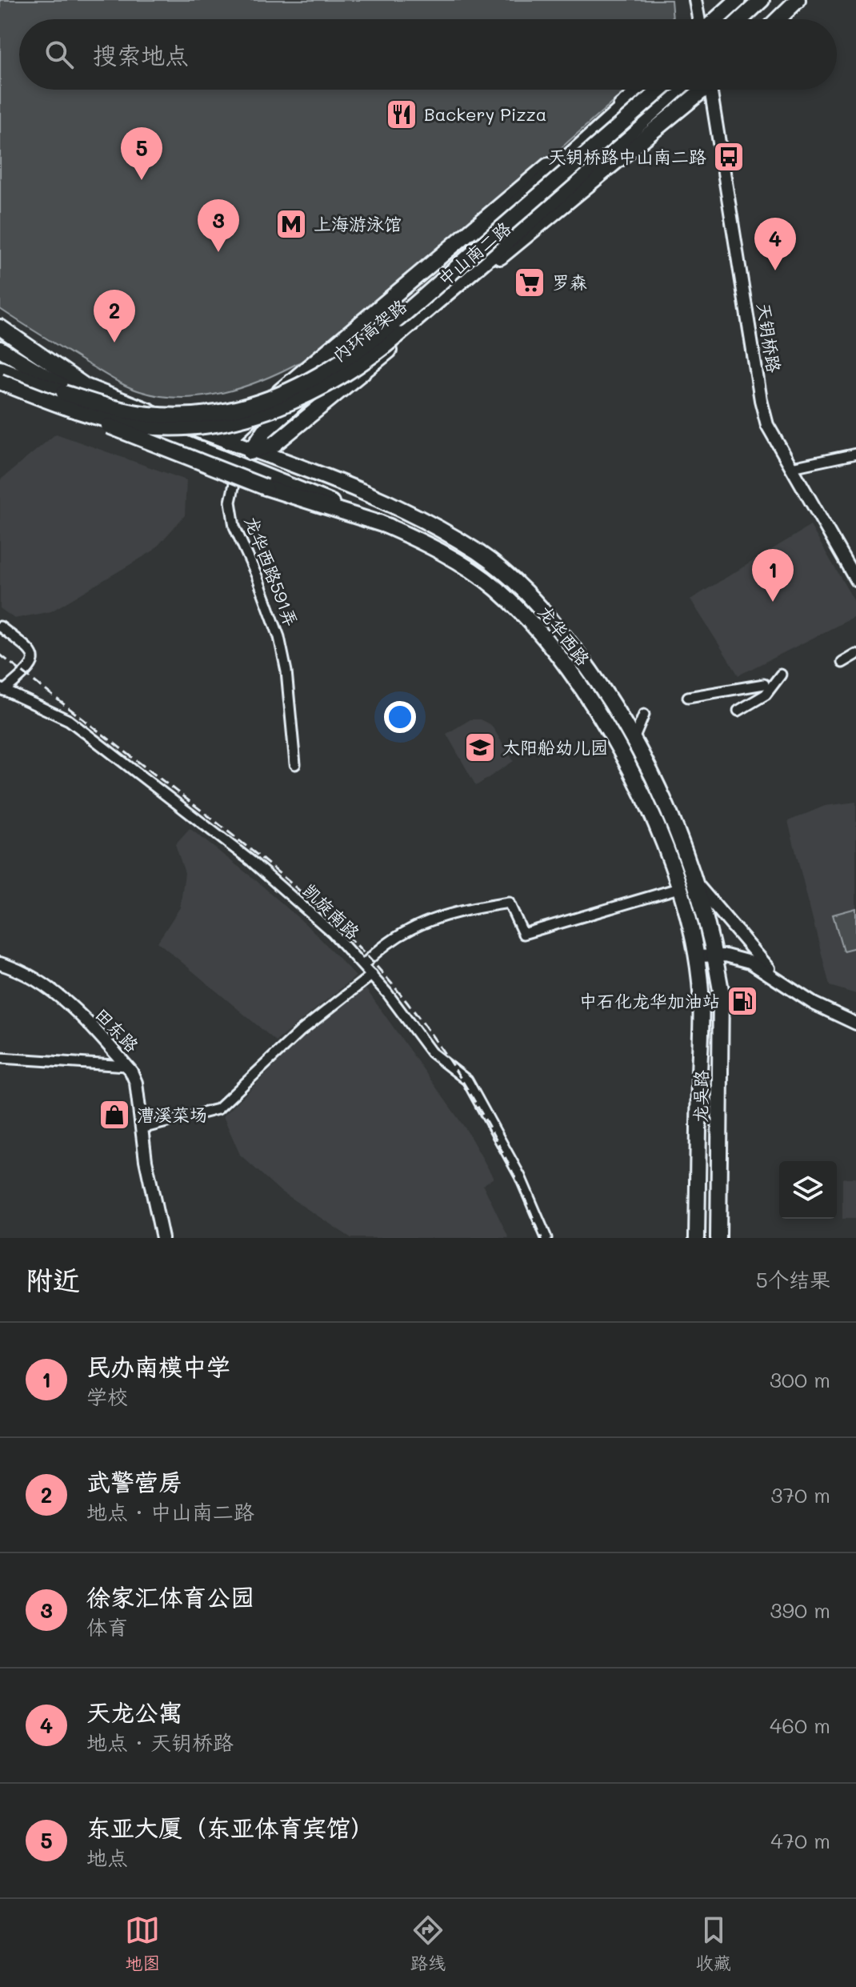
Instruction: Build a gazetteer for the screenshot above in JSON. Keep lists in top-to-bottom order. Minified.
{"streets":{"main road":["中山南二路","内环高架路","龙华西路","龙吴路"],"street":["天钥桥路","龙华西路591弄","凯旋南路","田东路"]},"crossings":[["中山南二路","龙华西路591弄"],["中山南二路","龙华西路"],["龙华西路591弄","龙华西路"],["龙华西路","龙吴路"]],"places":{"restaurant":["Backery Pizza"],"bus stop":["天钥桥路中山南二路"],"metro station":["上海游泳馆"],"supermarket":["罗森"],"school or university":["太阳船幼儿园"],"fuel station":["中石化龙华加油站"],"shop":["漕溪菜场"]},"page":{"search":"搜索地点","pins":["5","3","4","2","1"],"heading":["附近","5个结果"],"list":[{"mark":"1","name":"民办南模中学","note":"学校","value":"300 m"},{"mark":"2","name":"武警营房","note":"地点 · 中山南二路","value":"370 m"},{"mark":"3","name":"徐家汇体育公园","note":"体育","value":"390 m"},{"mark":"4","name":"天龙公寓","note":"地点 · 天钥桥路","value":"460 m"},{"mark":"5","name":"东亚大厦（东亚体育宾馆）","note":"地点","value":"470 m"}],"nav":["地图","路线","收藏"]}}
